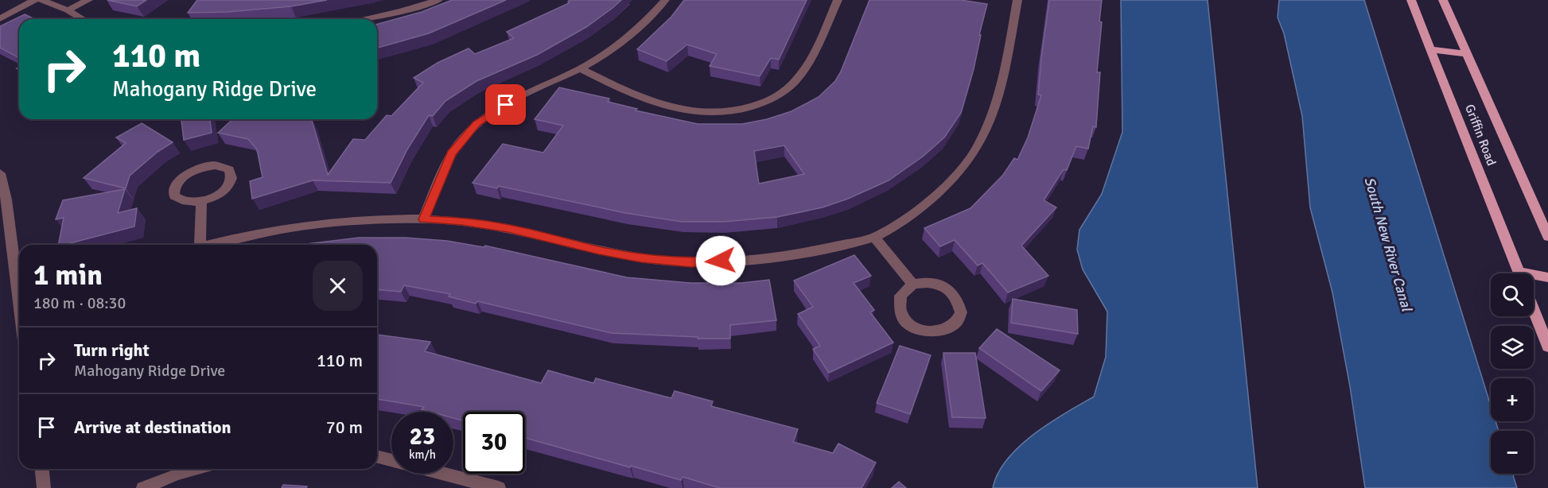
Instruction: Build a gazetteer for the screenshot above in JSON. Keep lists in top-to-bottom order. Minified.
{"streets":{"main road":["Griffin Road"]},"water":["South New River Canal"],"page":{"turn":["110 m","Mahogany Ridge Drive"],"heading":["1 min","180 m · 08:30"],"map_buttons":["+","−"],"list":[{"name":"Turn right","note":"Mahogany Ridge Drive","value":"110 m"},{"name":"Arrive at destination","value":"70 m"}],"speed":"23 km/h","limit":"30"}}
